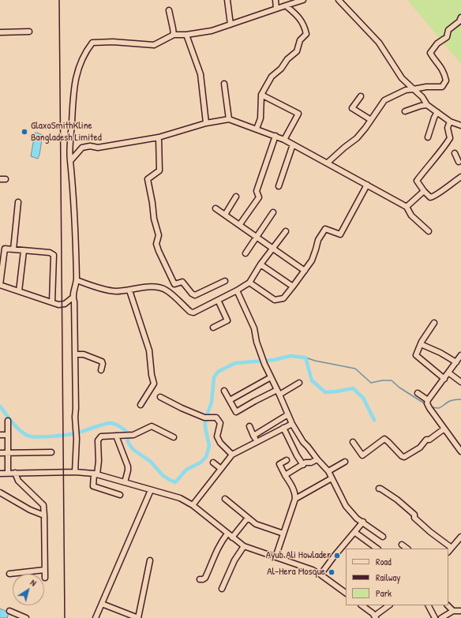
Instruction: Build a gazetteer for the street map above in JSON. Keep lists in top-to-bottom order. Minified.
{"places":["GlaxoSmithKline Bangladesh Limited","Ayub Ali Howlader","Al-Hera Mosque"],"legend":["Road","Railway","Park"],"north":"top right"}
